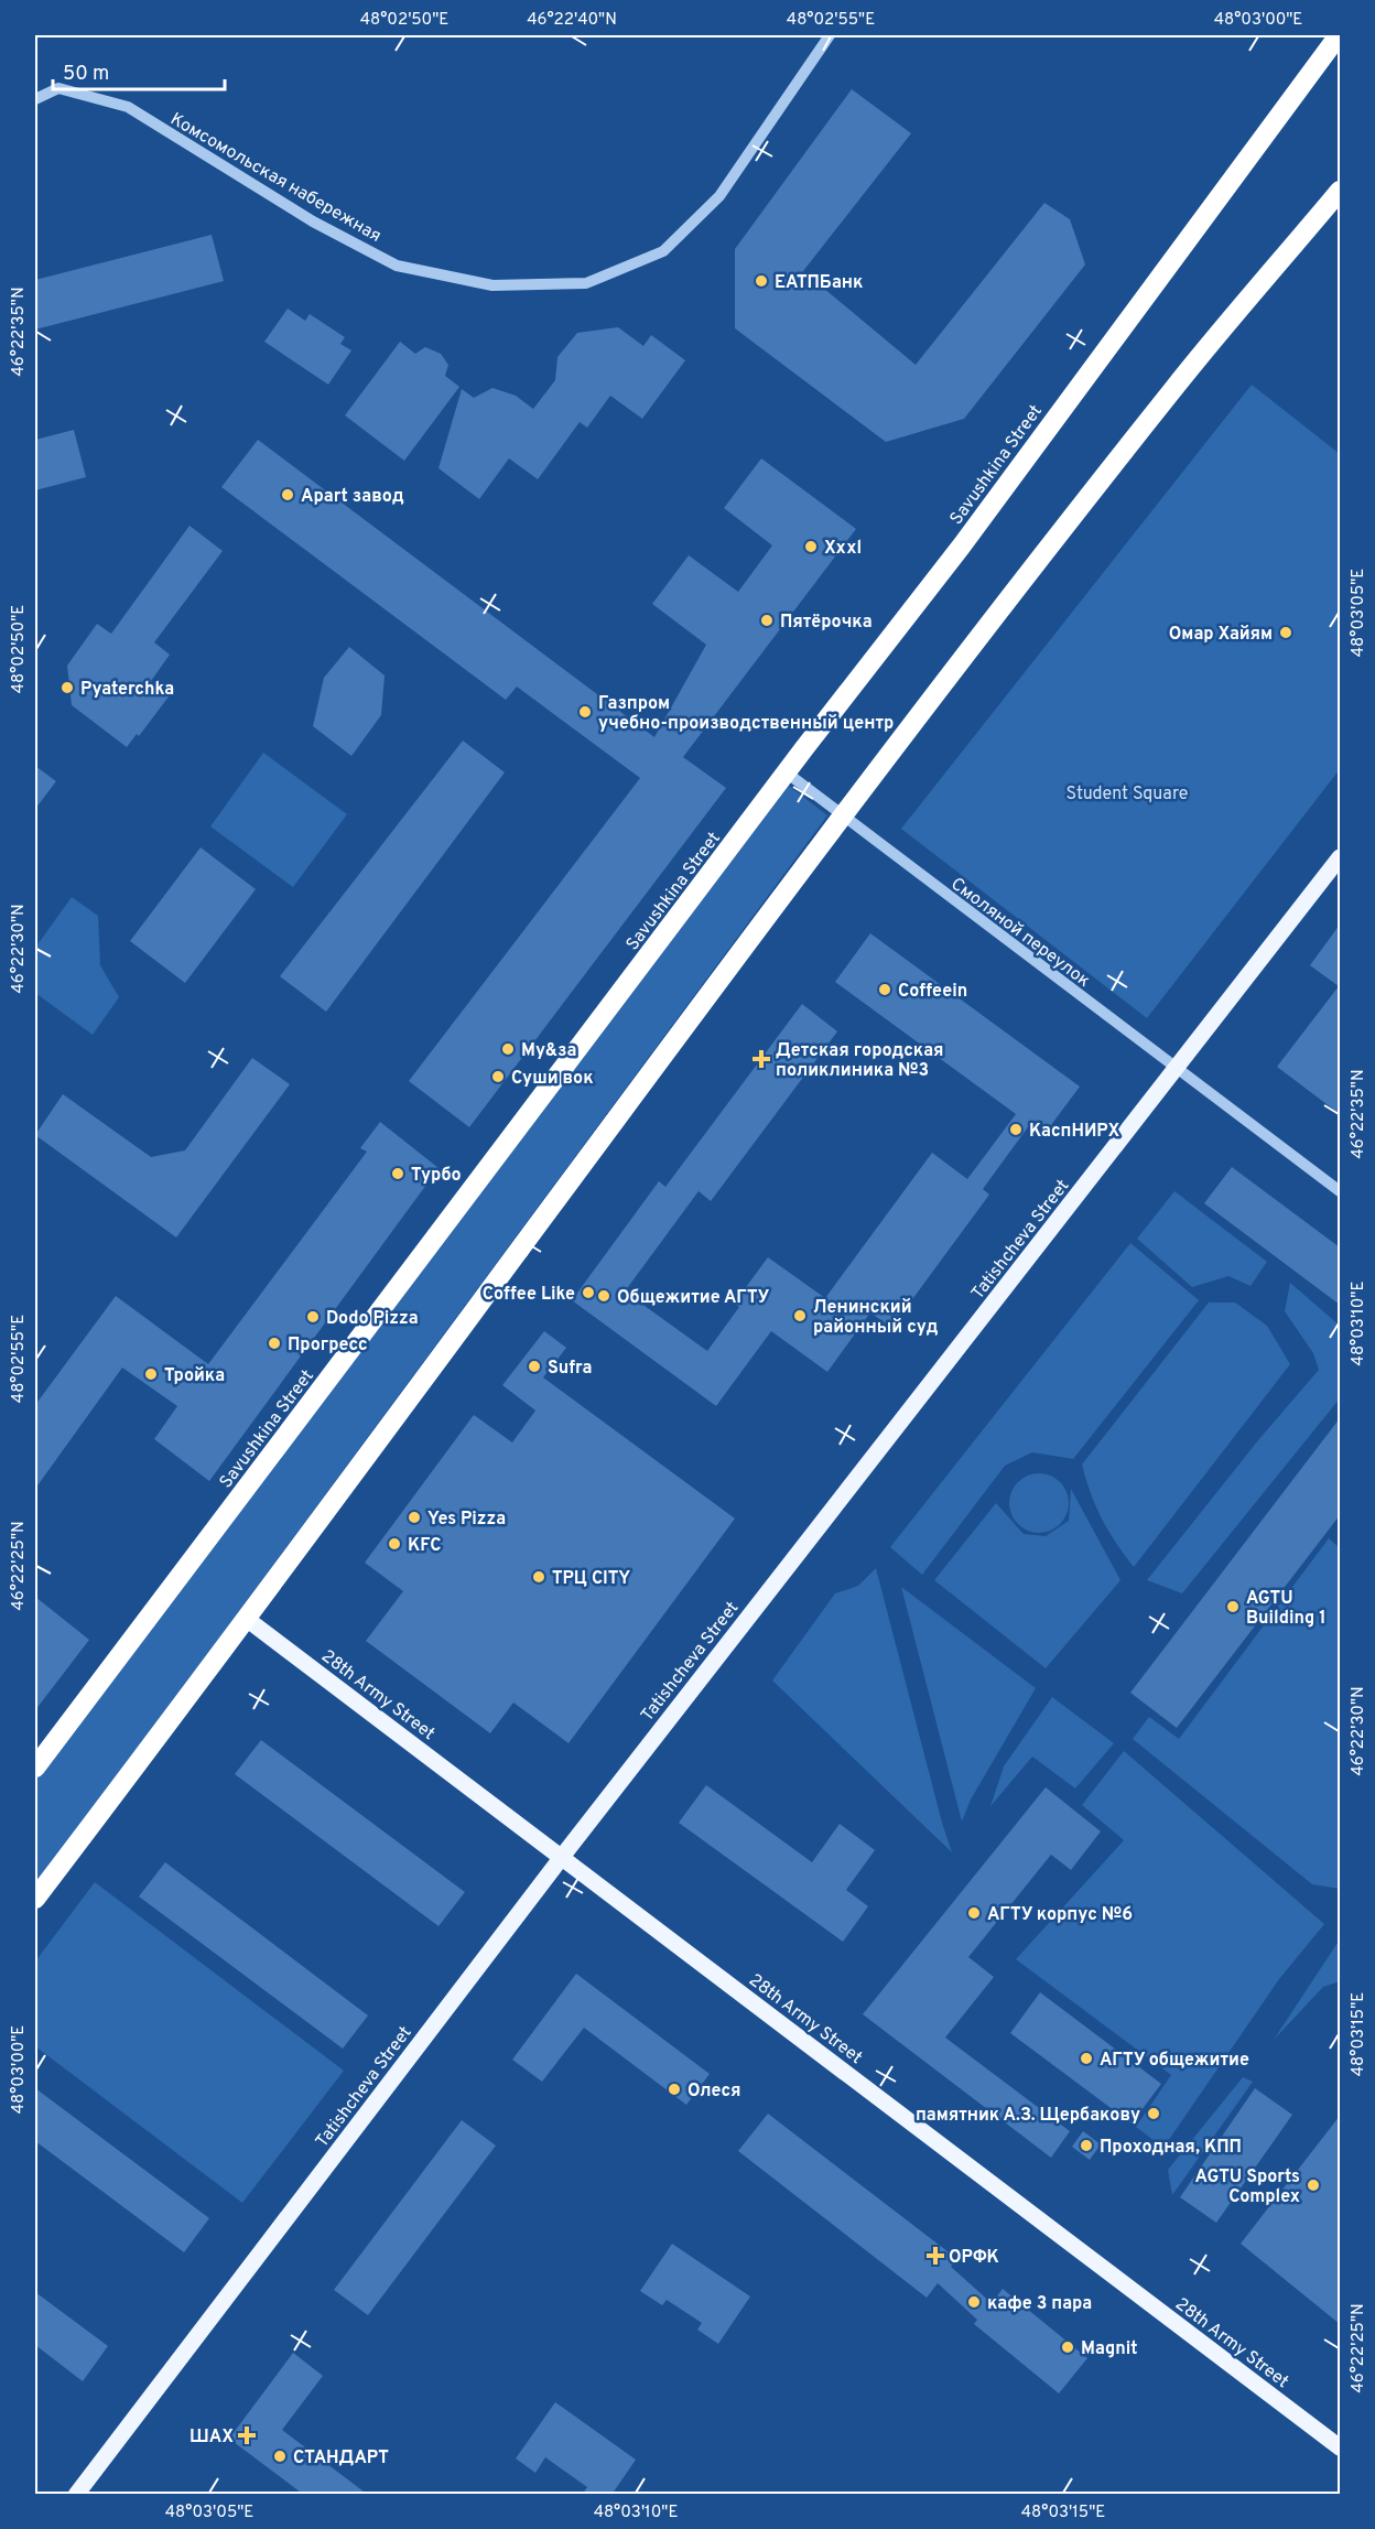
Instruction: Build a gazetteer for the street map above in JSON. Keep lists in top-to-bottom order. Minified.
{"streets":{"highway":["Savushkina Street"],"main road":["Tatishcheva Street","28th Army Street"],"street":["Комсомольская набережная","Смоляной переулок"]},"crossings":[["Savushkina Street","Смоляной переулок"],["Смоляной переулок","Tatishcheva Street"],["Tatishcheva Street","28th Army Street"]],"parks":["Student Square"],"places":{"other":["ЕАТПБанк","Apart завод","Xxxl","Пятёрочка","Омар Хайям","Pyaterchka","Газпром учебно-производственный центр","Coffeein","Му&за","Суши вок","КаспНИРХ","Турбо","Coffee Like","Общежитие АГТУ","Ленинский районный суд","Dodo Pizza","Прогресс","Sufra","Тройка","Yes Pizza","KFC","ТРЦ CITY","AGTU Building 1","АГТУ корпус №6","АГТУ общежитие","Олеся","памятник А.З. Щербакову","Проходная, КПП","AGTU Sports Complex","кафе 3 пара","Magnit","СТАНДАРТ"],"health":["Детская городская поликлиника №3","ОРФК","ШАХ"]},"scale_bar":"50 m","coordinates":["48°02'50\"E","46°22'40\"N","48°02'55\"E","48°03'00\"E","46°22'35\"N","48°03'05\"E","46°22'30\"N","48°03'10\"E","46°22'25\"N","48°03'15\"E"]}
